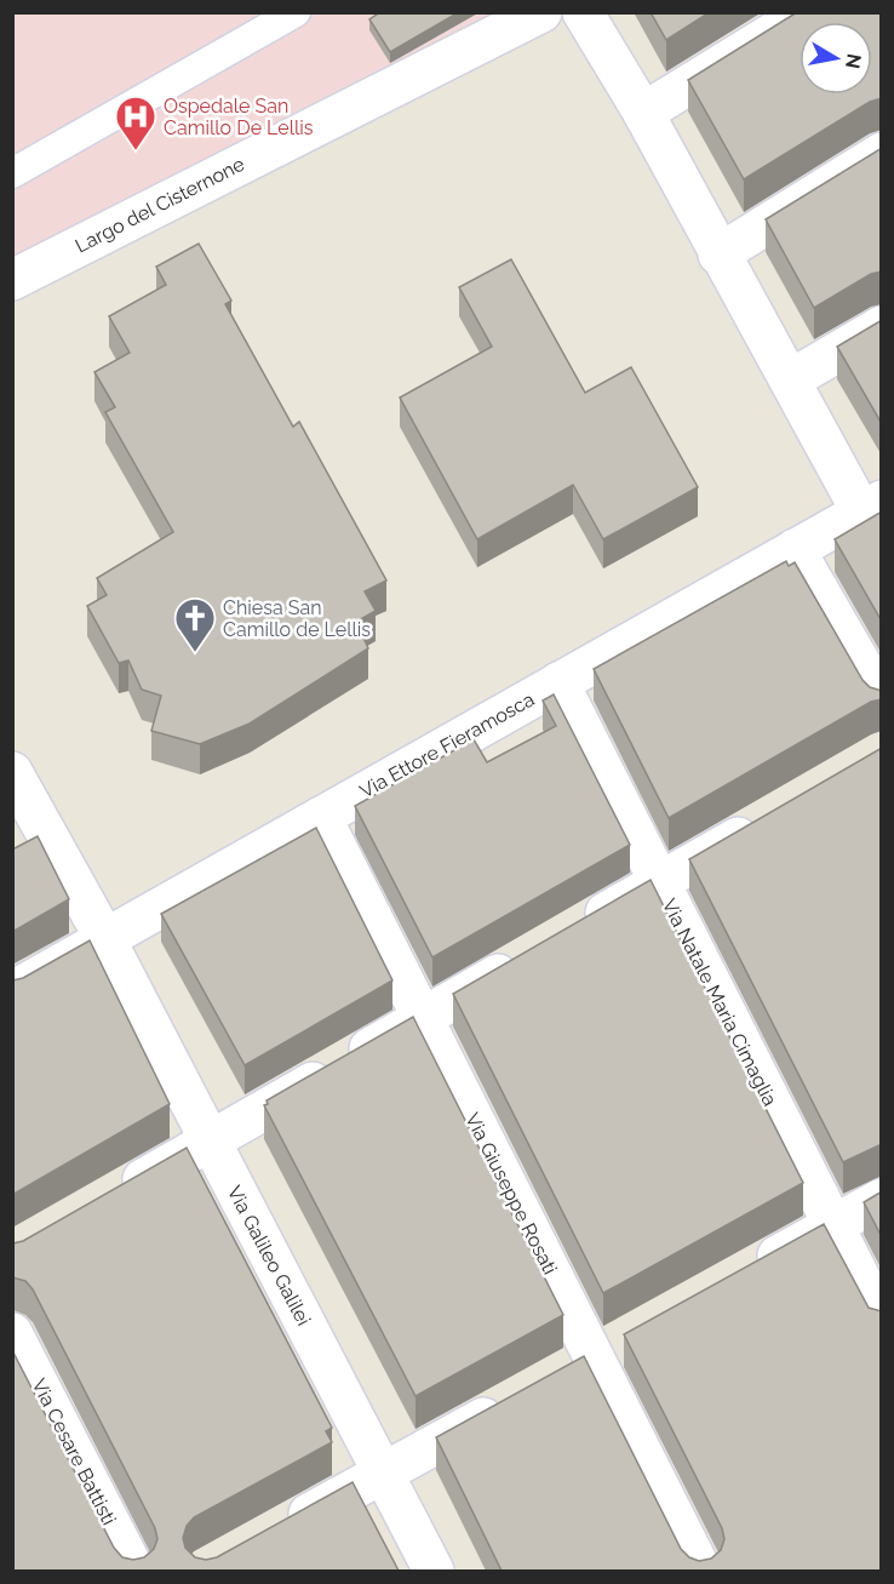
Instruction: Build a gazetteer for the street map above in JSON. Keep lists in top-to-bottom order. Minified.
{"streets":{"street":["Largo del Cisternone","Via Ettore Fieramosca","Via Natale Maria Cimaglia","Via Giuseppe Rosati","Via Galileo Galilei","Via Cesare Battisti"]},"crossings":[["Via Ettore Fieramosca","Via Natale Maria Cimaglia"],["Via Ettore Fieramosca","Via Giuseppe Rosati"],["Via Ettore Fieramosca","Via Galileo Galilei"]],"places":{"hospital":["Ospedale San Camillo De Lellis"],"church":["Chiesa San Camillo de Lellis"]},"north":"right"}
